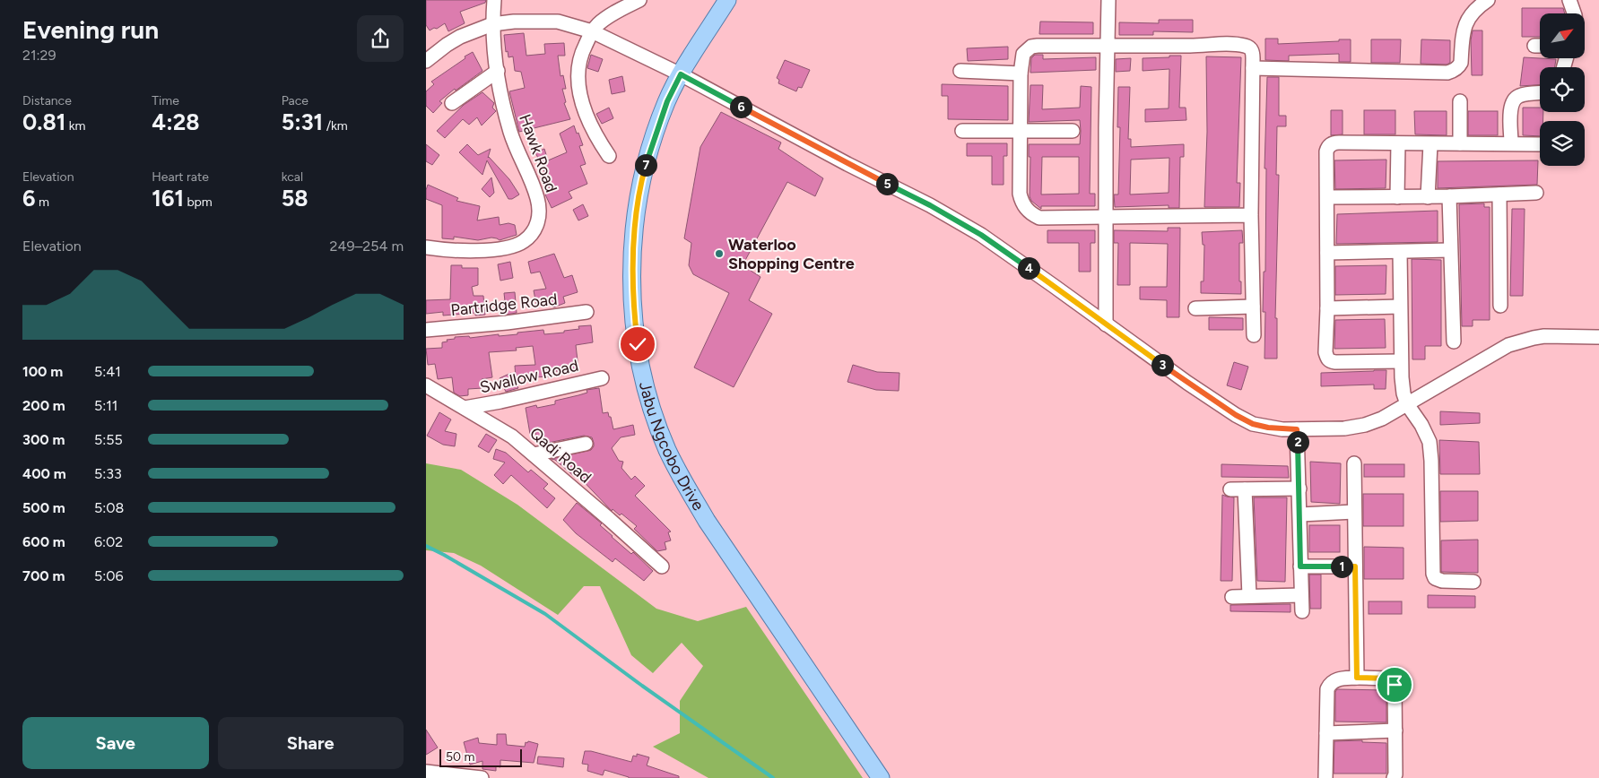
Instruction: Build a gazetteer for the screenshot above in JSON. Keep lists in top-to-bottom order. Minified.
{"streets":{"main road":["Jabu Ngcobo Drive"],"street":["Hawk Road","Partridge Road","Swallow Road","Qadi Road"]},"crossings":[["Swallow Road","Qadi Road"]],"places":["Waterloo Shopping Centre"],"scale_bar":"50 m","north":"top right","page":{"heading":["Evening run","21:29"],"stats":[["Distance","0.81 km"],["Time","4:28"],["Pace","5:31 /km"],["Elevation","6 m"],["Heart rate","161 bpm"],["kcal","58"]],"pins":["6","7","5","4","3","2","1"],"chart":["Elevation","249–254 m"],"list":[{"name":"100 m","note":"5:41"},{"name":"200 m","note":"5:11"},{"name":"300 m","note":"5:55"},{"name":"400 m","note":"5:33"},{"name":"500 m","note":"5:08"},{"name":"600 m","note":"6:02"},{"name":"700 m","note":"5:06"}],"buttons":["Save","Share"],"scale":"50 m"}}
